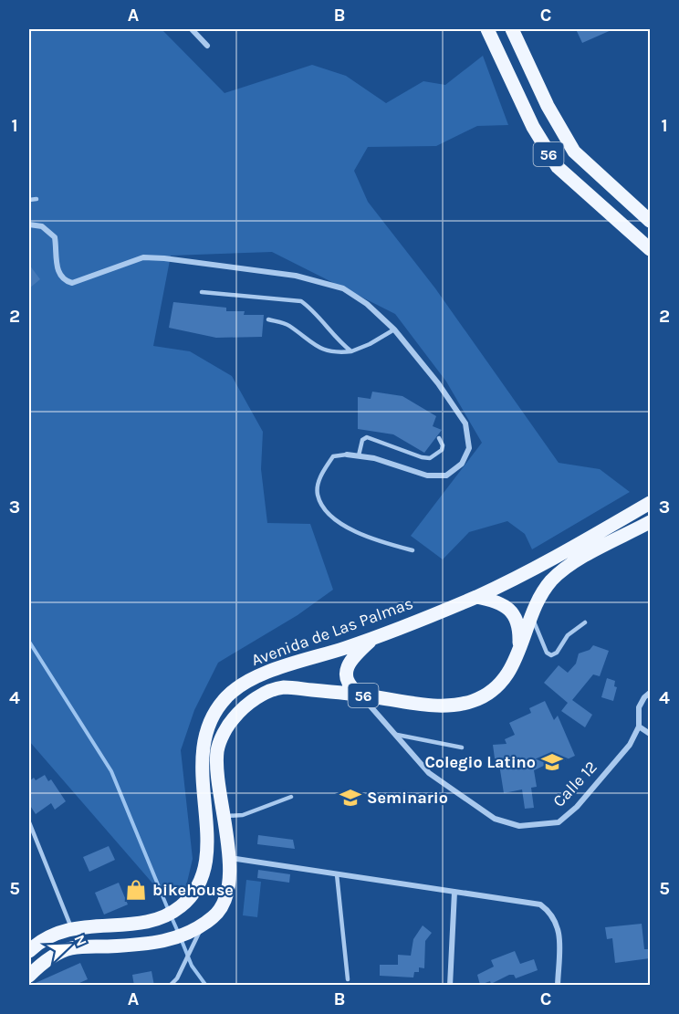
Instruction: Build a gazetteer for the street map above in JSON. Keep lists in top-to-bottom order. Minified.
{"streets":{"main road":["56","Avenida de Las Palmas"],"street":["Calle 12"]},"crossings":[["56","Calle 12"]],"places":{"school or university":["Colegio Latino","Seminario"],"shop":["bikehouse"]},"north":"top right","grid":{"columns":["A","B","C"],"rows":["1","2","3","4","5"]}}
